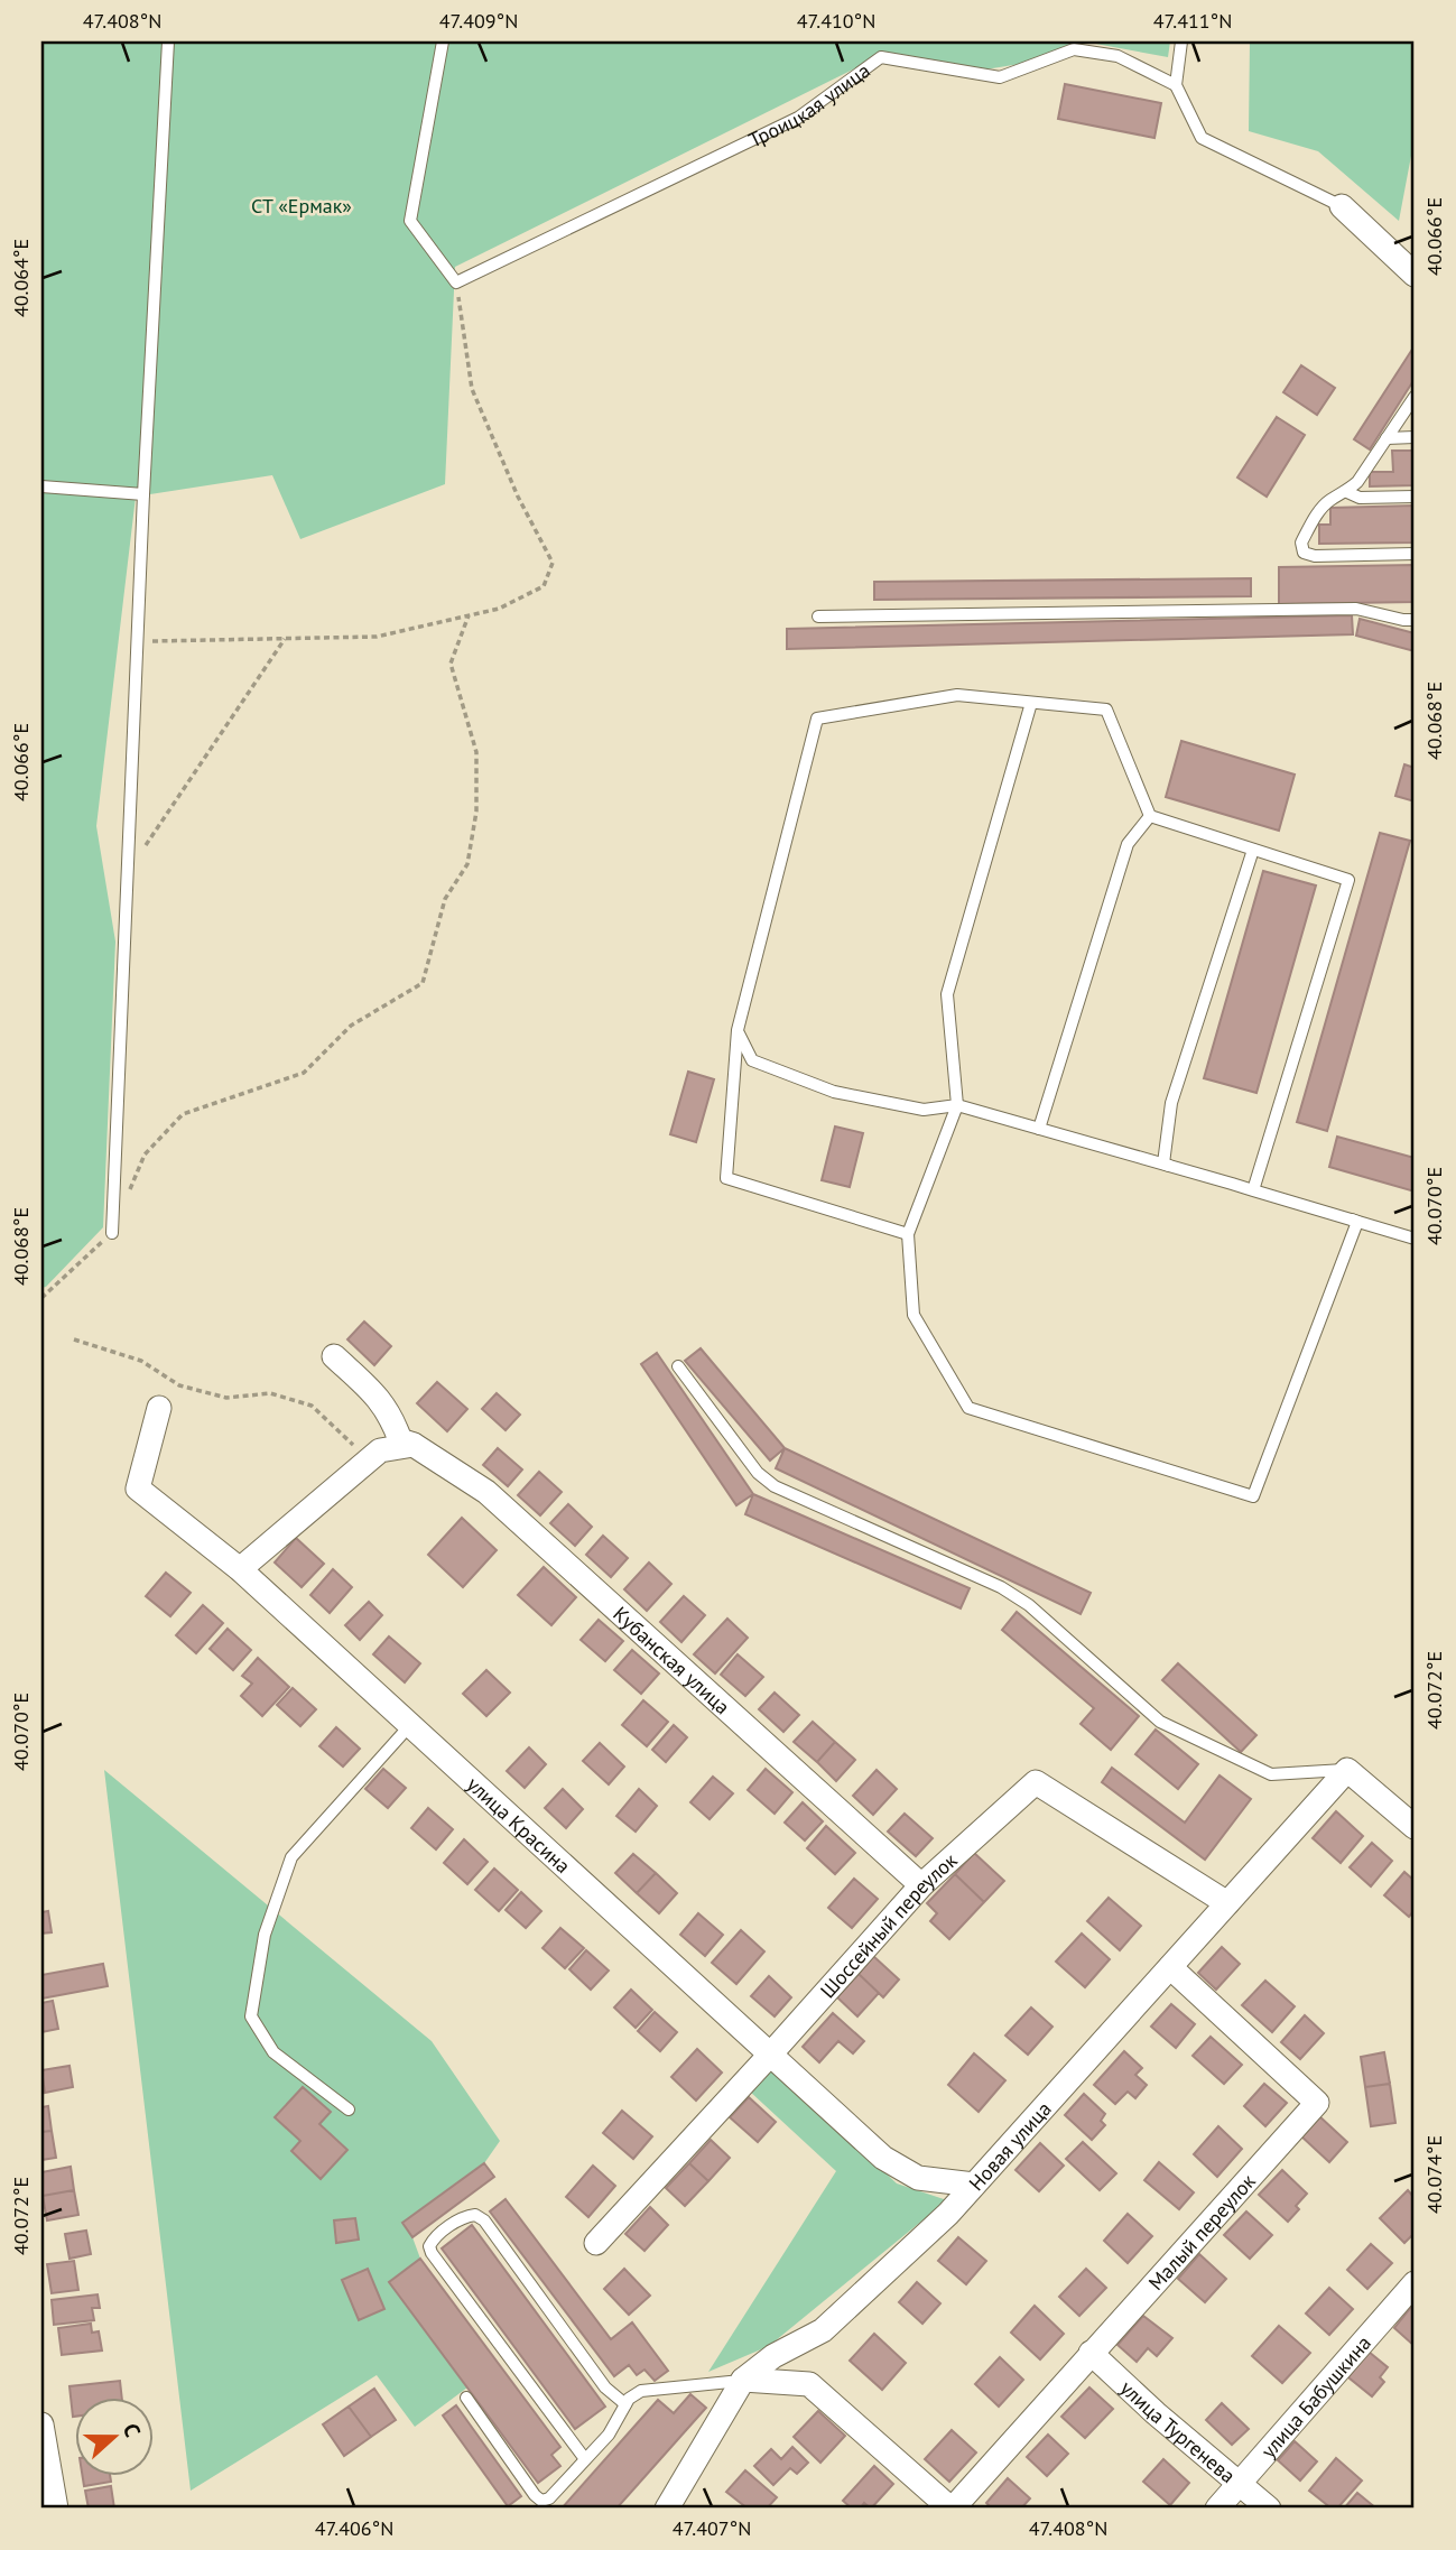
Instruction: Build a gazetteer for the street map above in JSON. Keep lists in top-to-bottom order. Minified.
{"streets":{"street":["Кубанская улица","улица Красина","Шоссейный переулок","Новая улица","Малый переулок","улица Бабушкина","улица Тургенева"],"lane":["Троицкая улица"]},"crossings":[["Кубанская улица","Шоссейный переулок"],["улица Красина","Шоссейный переулок"],["улица Красина","Новая улица"],["Шоссейный переулок","Новая улица"],["Новая улица","Малый переулок"],["Малый переулок","улица Тургенева"],["улица Бабушкина","улица Тургенева"]],"parks":["СТ «Ермак»"],"north":"right","coordinates":["47.408°N","47.409°N","47.410°N","47.411°N","40.066°E","40.064°E","40.068°E","40.070°E","40.072°E","40.074°E","47.406°N","47.407°N"]}
